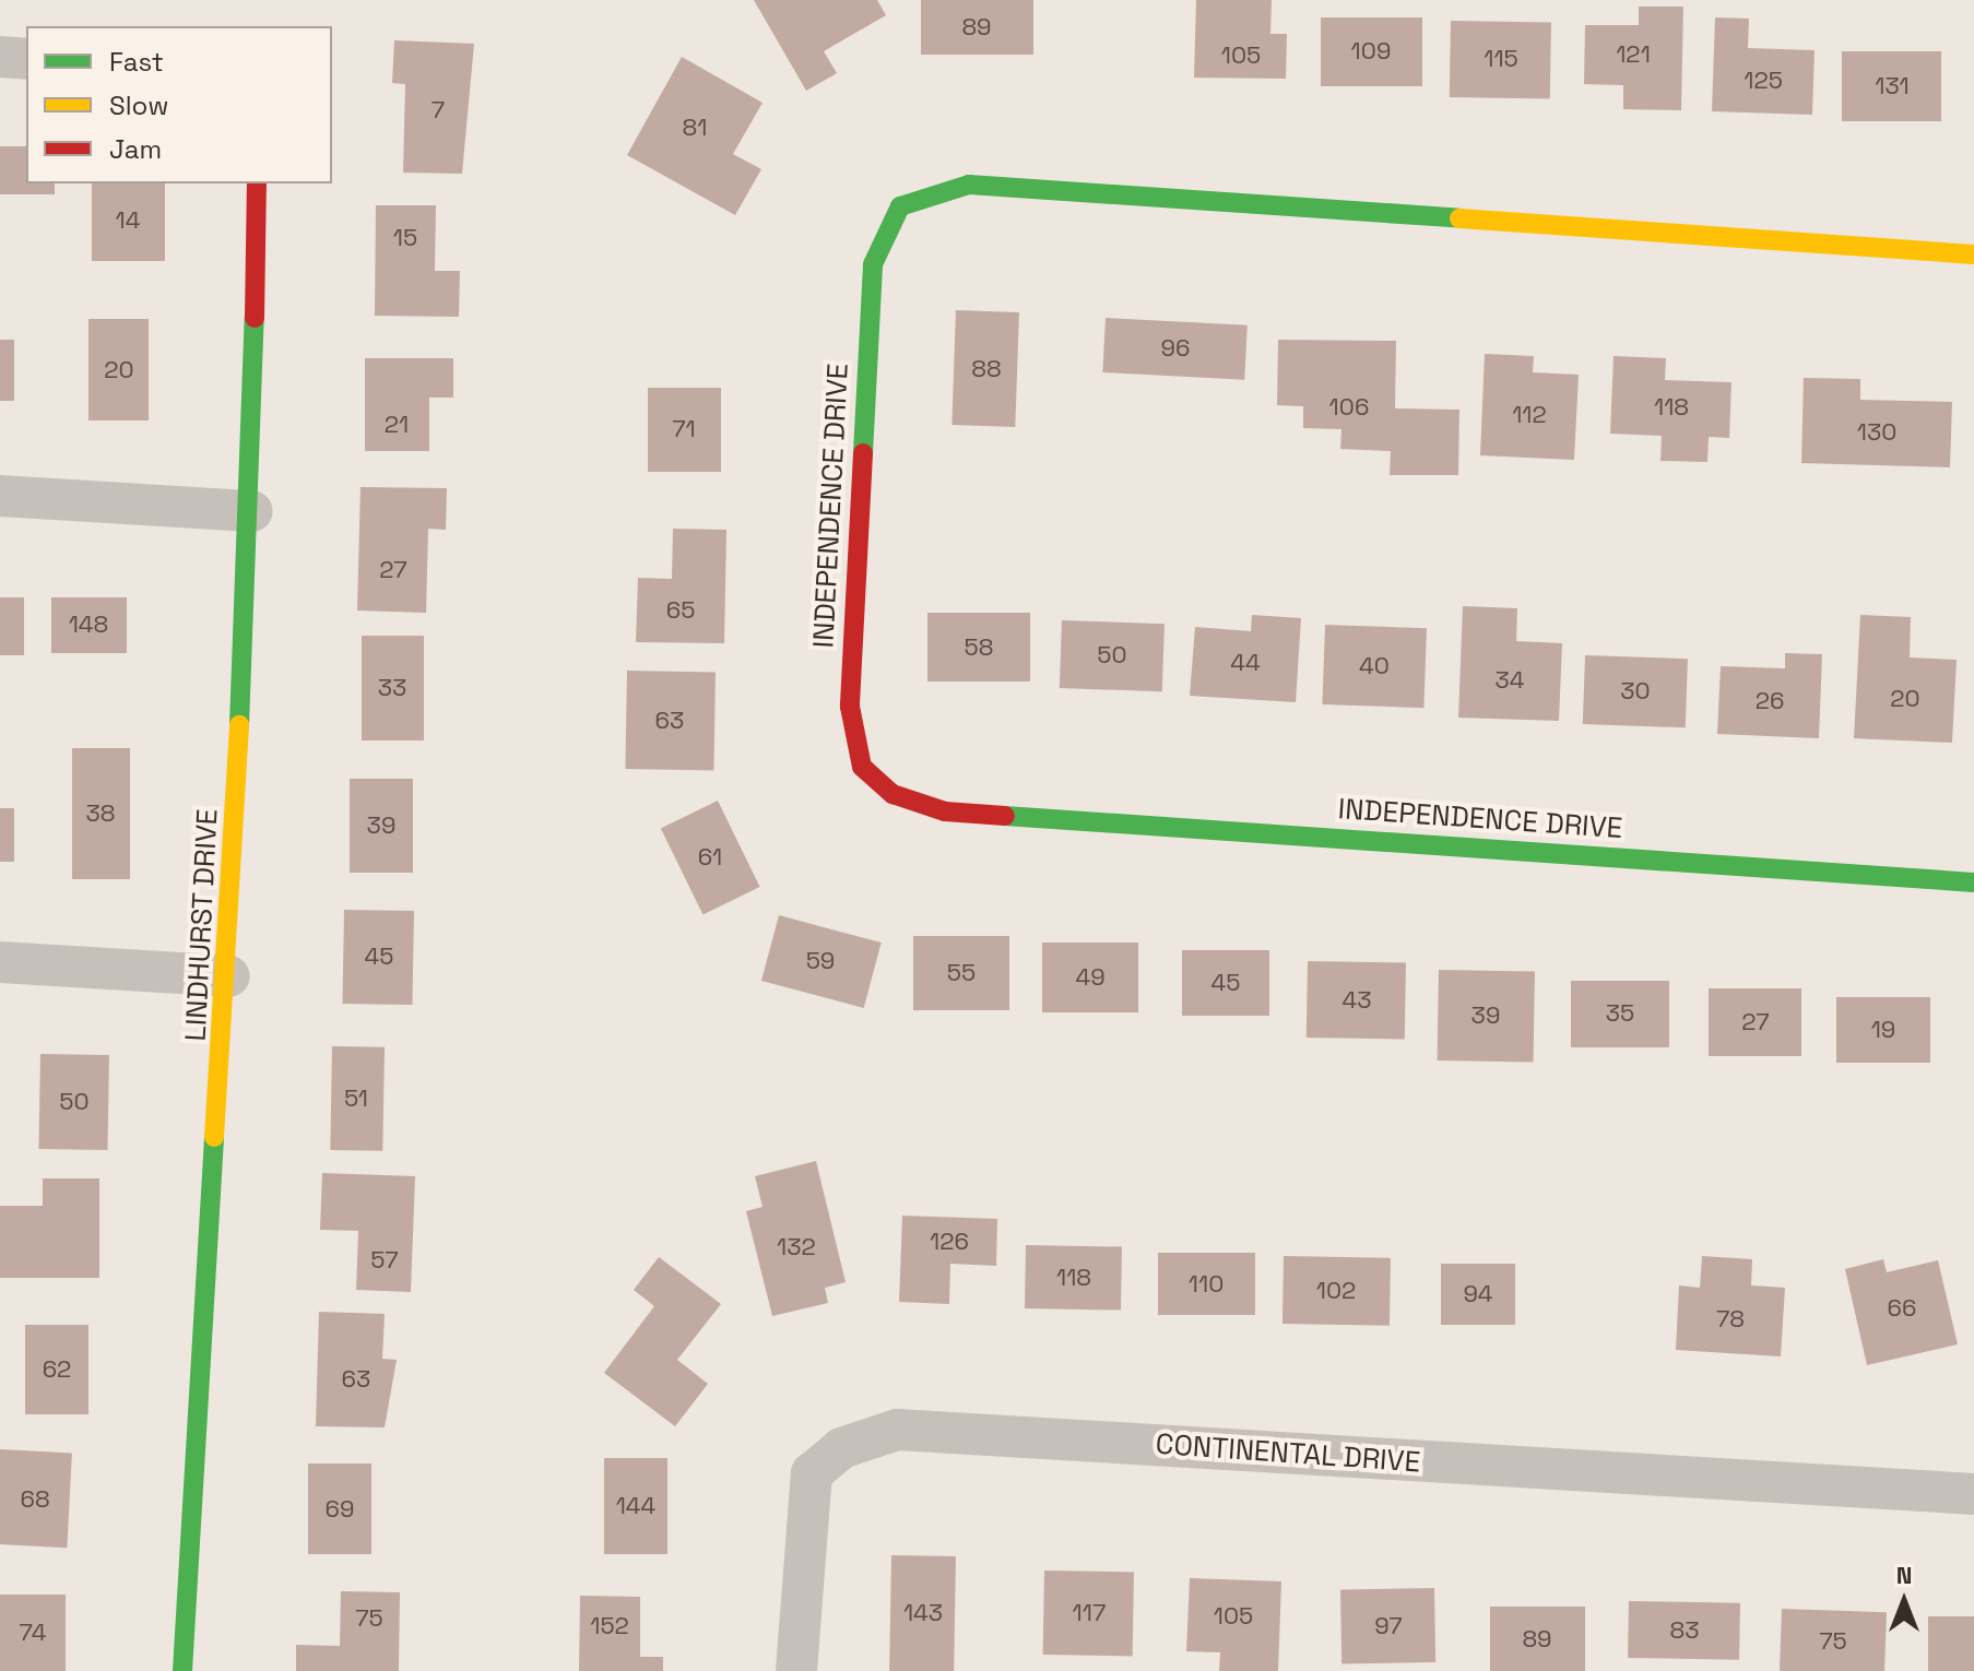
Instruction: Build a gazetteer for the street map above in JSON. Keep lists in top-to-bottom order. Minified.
{"streets":{"street":["INDEPENDENCE DRIVE","LINDHURST DRIVE","CONTINENTAL DRIVE"]},"house_numbers":["89","109","121","105","115","125","131","7","81","14","15","96","88","20","106","118","112","21","71","130","27","65","148","58","50","44","40","34","33","30","20","26","63","38","39","61","45","59","55","49","45","43","35","39","27","19","51","50","126","132","57","118","110","102","94","66","78","62","63","68","144","69","143","117","105","75","152","97","83","74","89","75"],"legend":["Fast","Slow","Jam"],"north":"top"}
